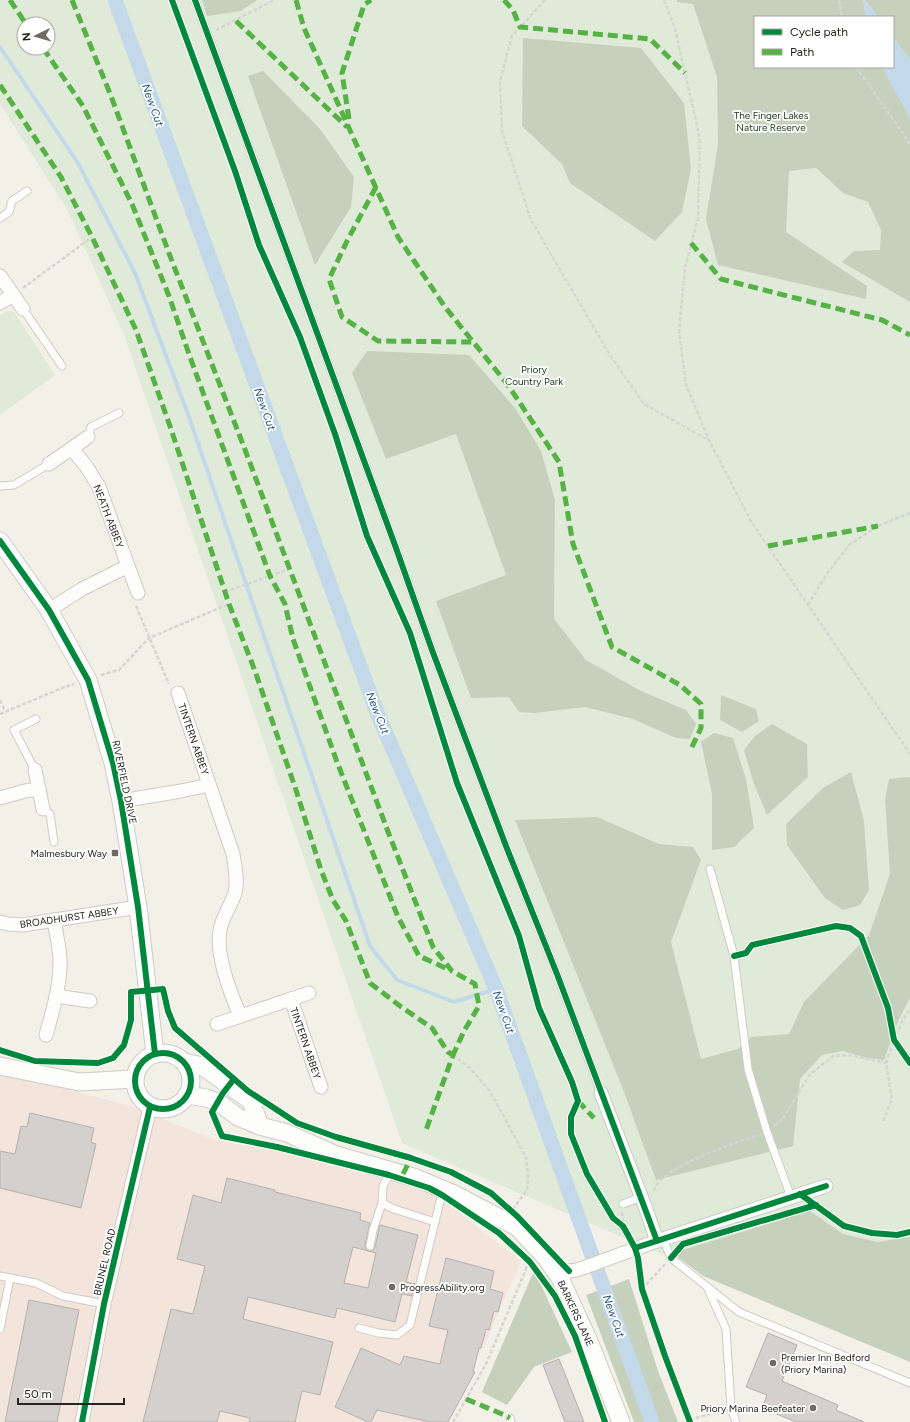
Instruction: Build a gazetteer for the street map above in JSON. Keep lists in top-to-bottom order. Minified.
{"streets":{"street":["NEATH ABBEY","TINTERN ABBEY","RIVERFIELD DRIVE","BROADHURST ABBEY","BRUNEL ROAD","BARKERS LANE"]},"crossings":[["TINTERN ABBEY","RIVERFIELD DRIVE"],["RIVERFIELD DRIVE","BROADHURST ABBEY"],["RIVERFIELD DRIVE","BRUNEL ROAD"],["RIVERFIELD DRIVE","BARKERS LANE"],["BRUNEL ROAD","BARKERS LANE"]],"water":["New Cut"],"parks":["The Finger Lakes Nature Reserve","Priory Country Park"],"places":{"transit":["Malmesbury Way"],"other":["ProgressAbility.org","Premier Inn Bedford (Priory Marina)","Priory Marina Beefeater"]},"legend":["Cycle path","Path"],"scale_bar":"50 m","north":"left"}
